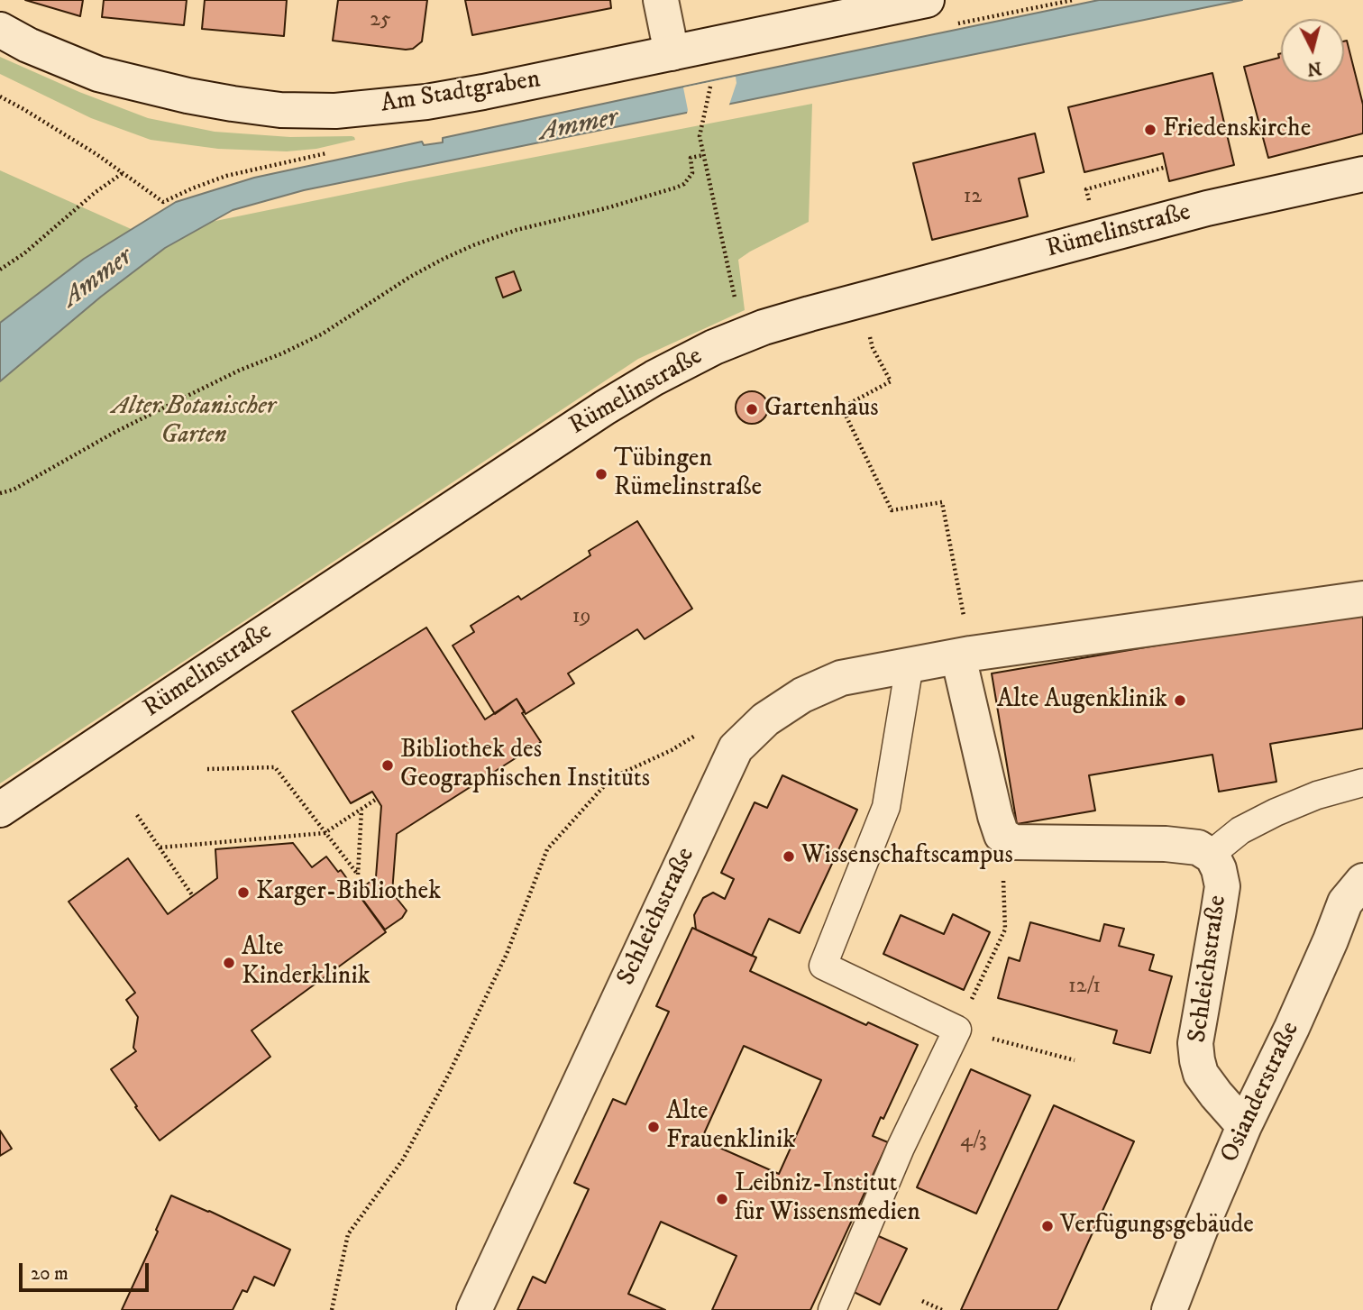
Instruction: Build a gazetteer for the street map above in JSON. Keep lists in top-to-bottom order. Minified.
{"streets":{"street":["Am Stadtgraben","Rümelinstraße","Schleichstraße","Osianderstraße"]},"crossings":[["Schleichstraße","Osianderstraße"]],"water":["Ammer"],"parks":["Alter Botanischer Garten"],"places":["Friedenskirche","Gartenhaus","Tübingen Rümelinstraße","Alte Augenklinik","Bibliothek des Geographischen Instituts","Wissenschaftscampus","Karger-Bibliothek","Alte Kinderklinik","Alte Frauenklinik","Leibniz-Institut für Wissensmedien","Verfügungsgebäude"],"house_numbers":["25","12","19","12/1","4/3"],"scale_bar":"20 m","north":"bottom"}
